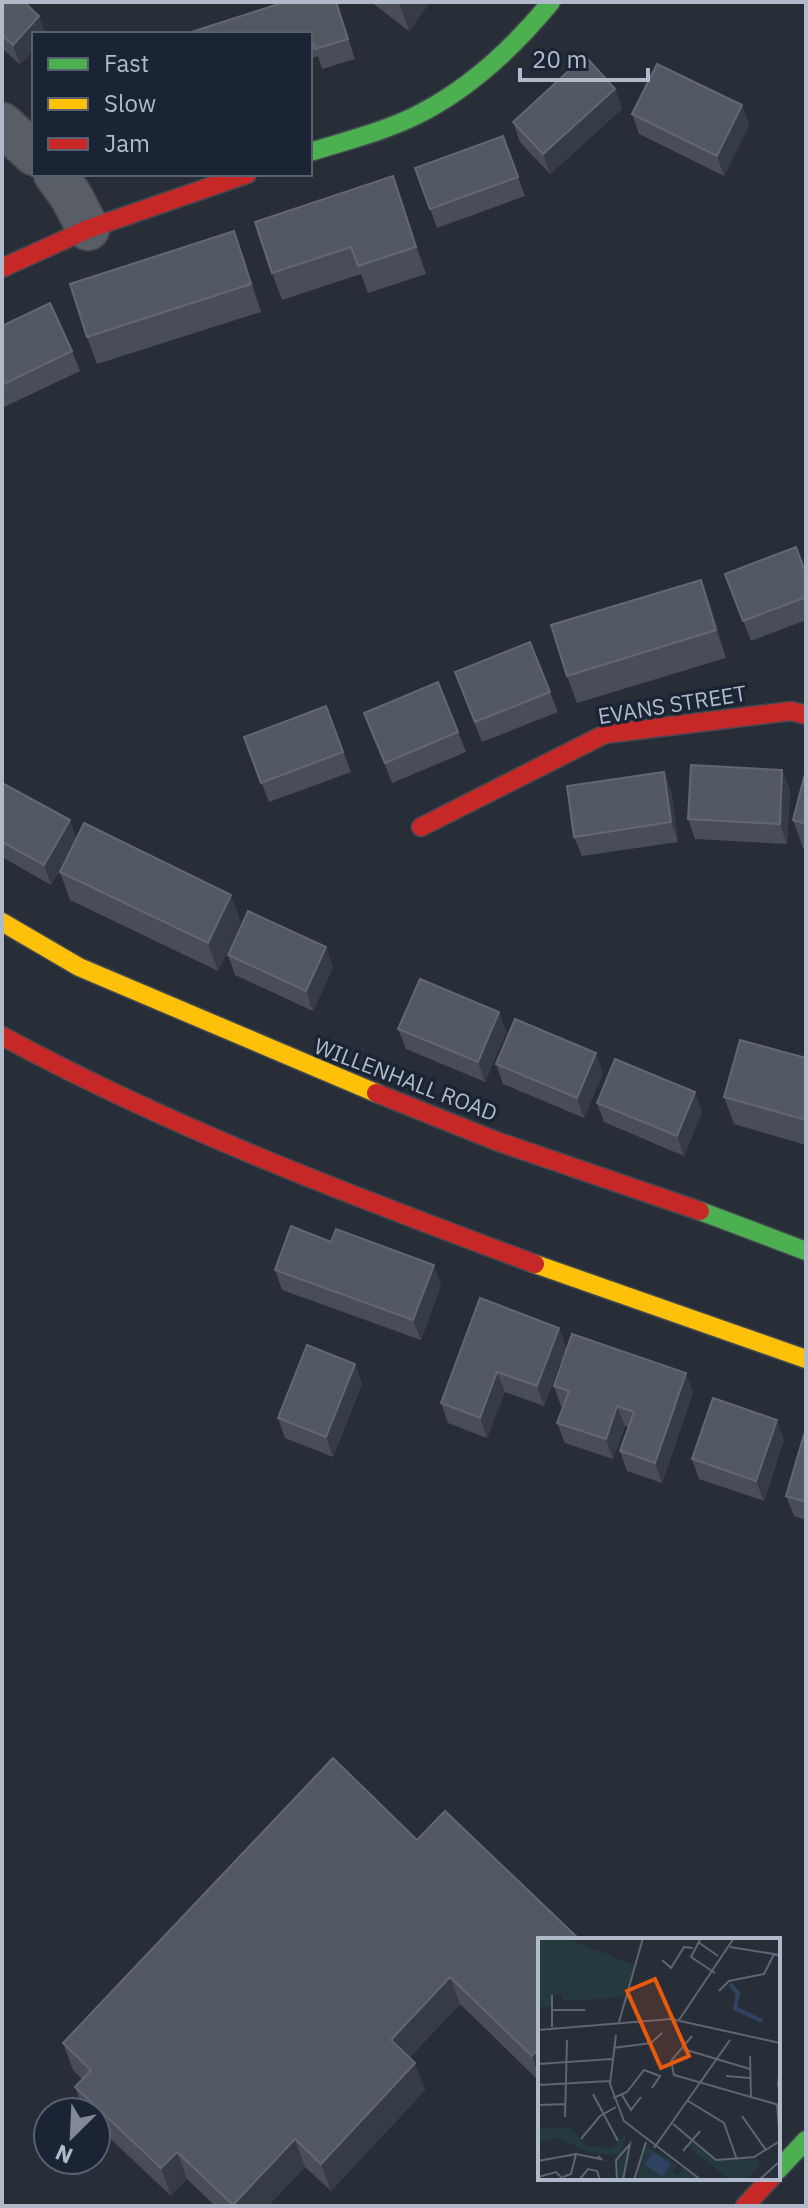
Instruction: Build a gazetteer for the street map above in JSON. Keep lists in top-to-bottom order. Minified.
{"streets":{"main road":["EVANS STREET","WILLENHALL ROAD"]},"legend":["Fast","Slow","Jam"],"scale_bar":"20 m","north":"bottom left"}
